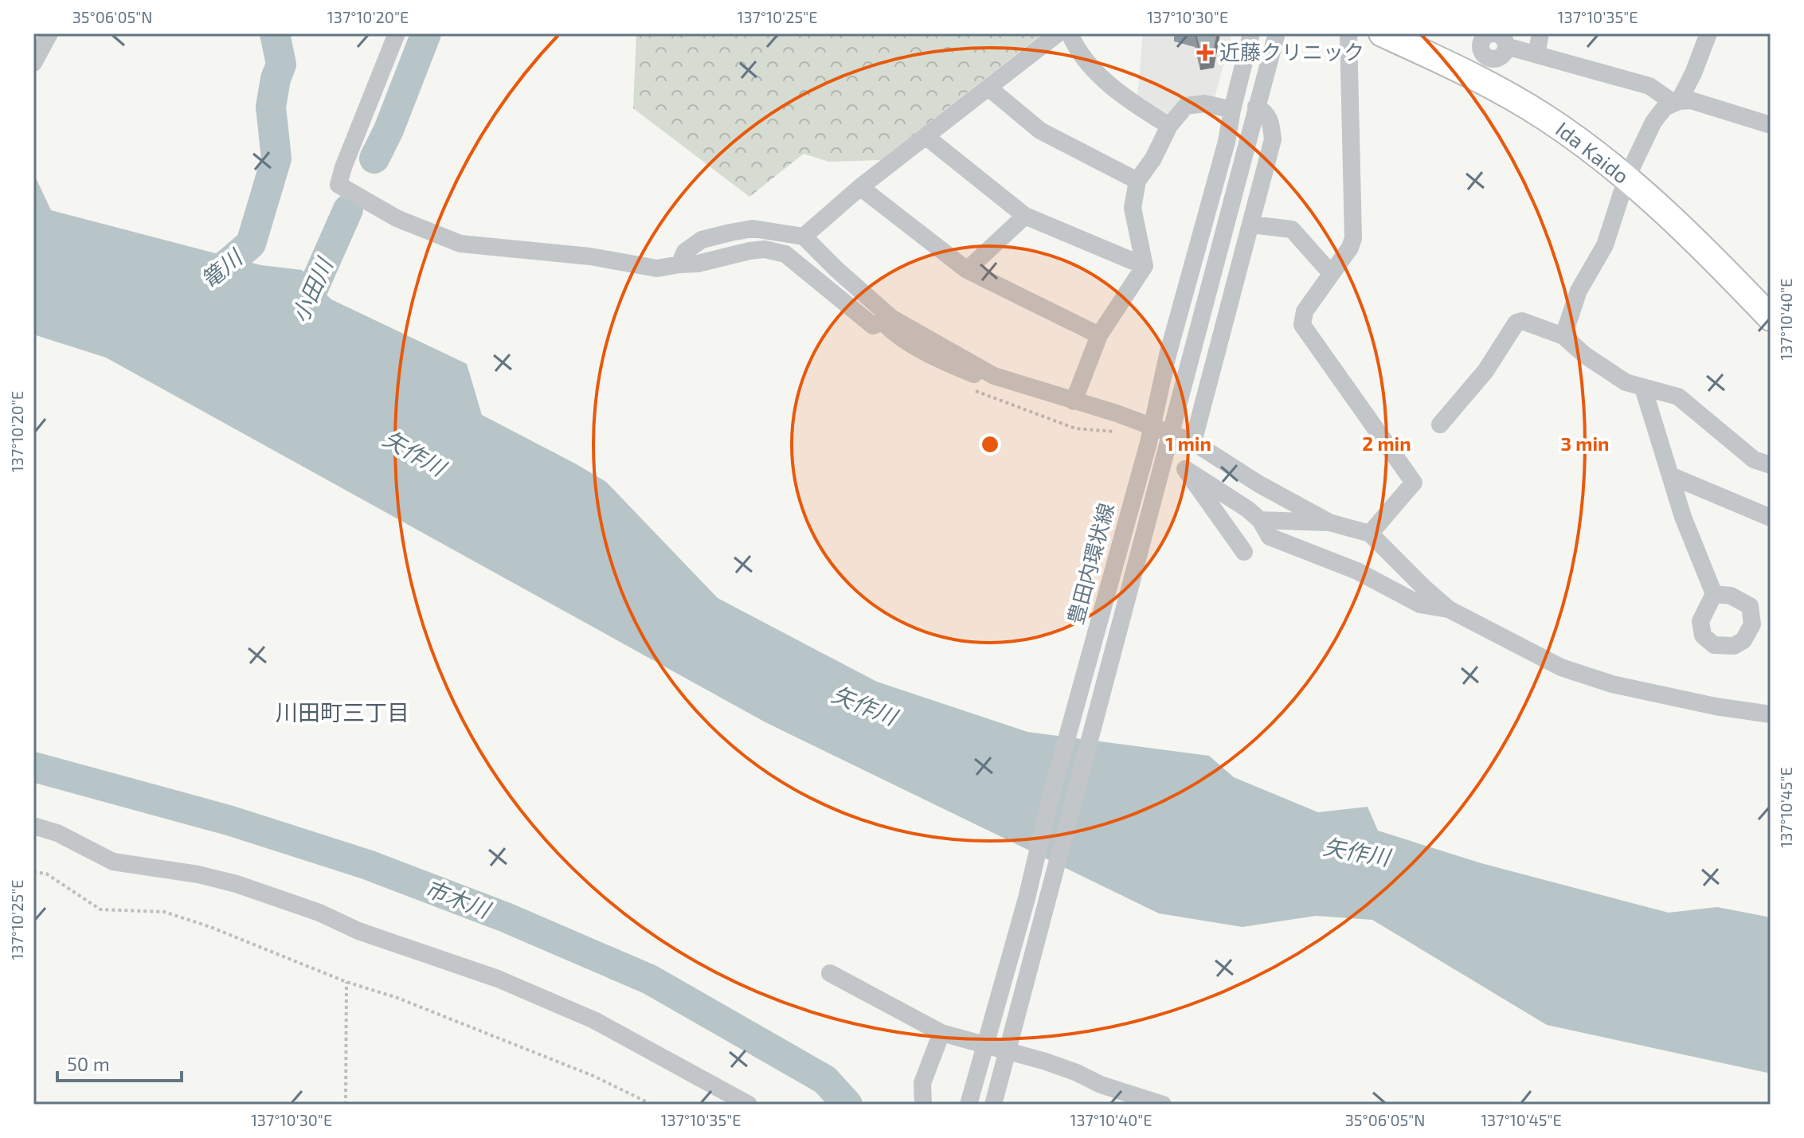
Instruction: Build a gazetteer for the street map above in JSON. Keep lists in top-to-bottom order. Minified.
{"streets":{"highway":["Ida Kaido"],"street":["豊田内環状線"]},"districts":["川田町三丁目"],"water":["篭川","小田川","矢作川","市木川"],"places":{"health":["近藤クリニック"]},"scale_bar":"50 m","coordinates":["35°06'05\"N","137°10'20\"E","137°10'25\"E","137°10'30\"E","137°10'35\"E","137°10'40\"E","137°10'45\"E"],"rings":["1 min","2 min","3 min"]}
